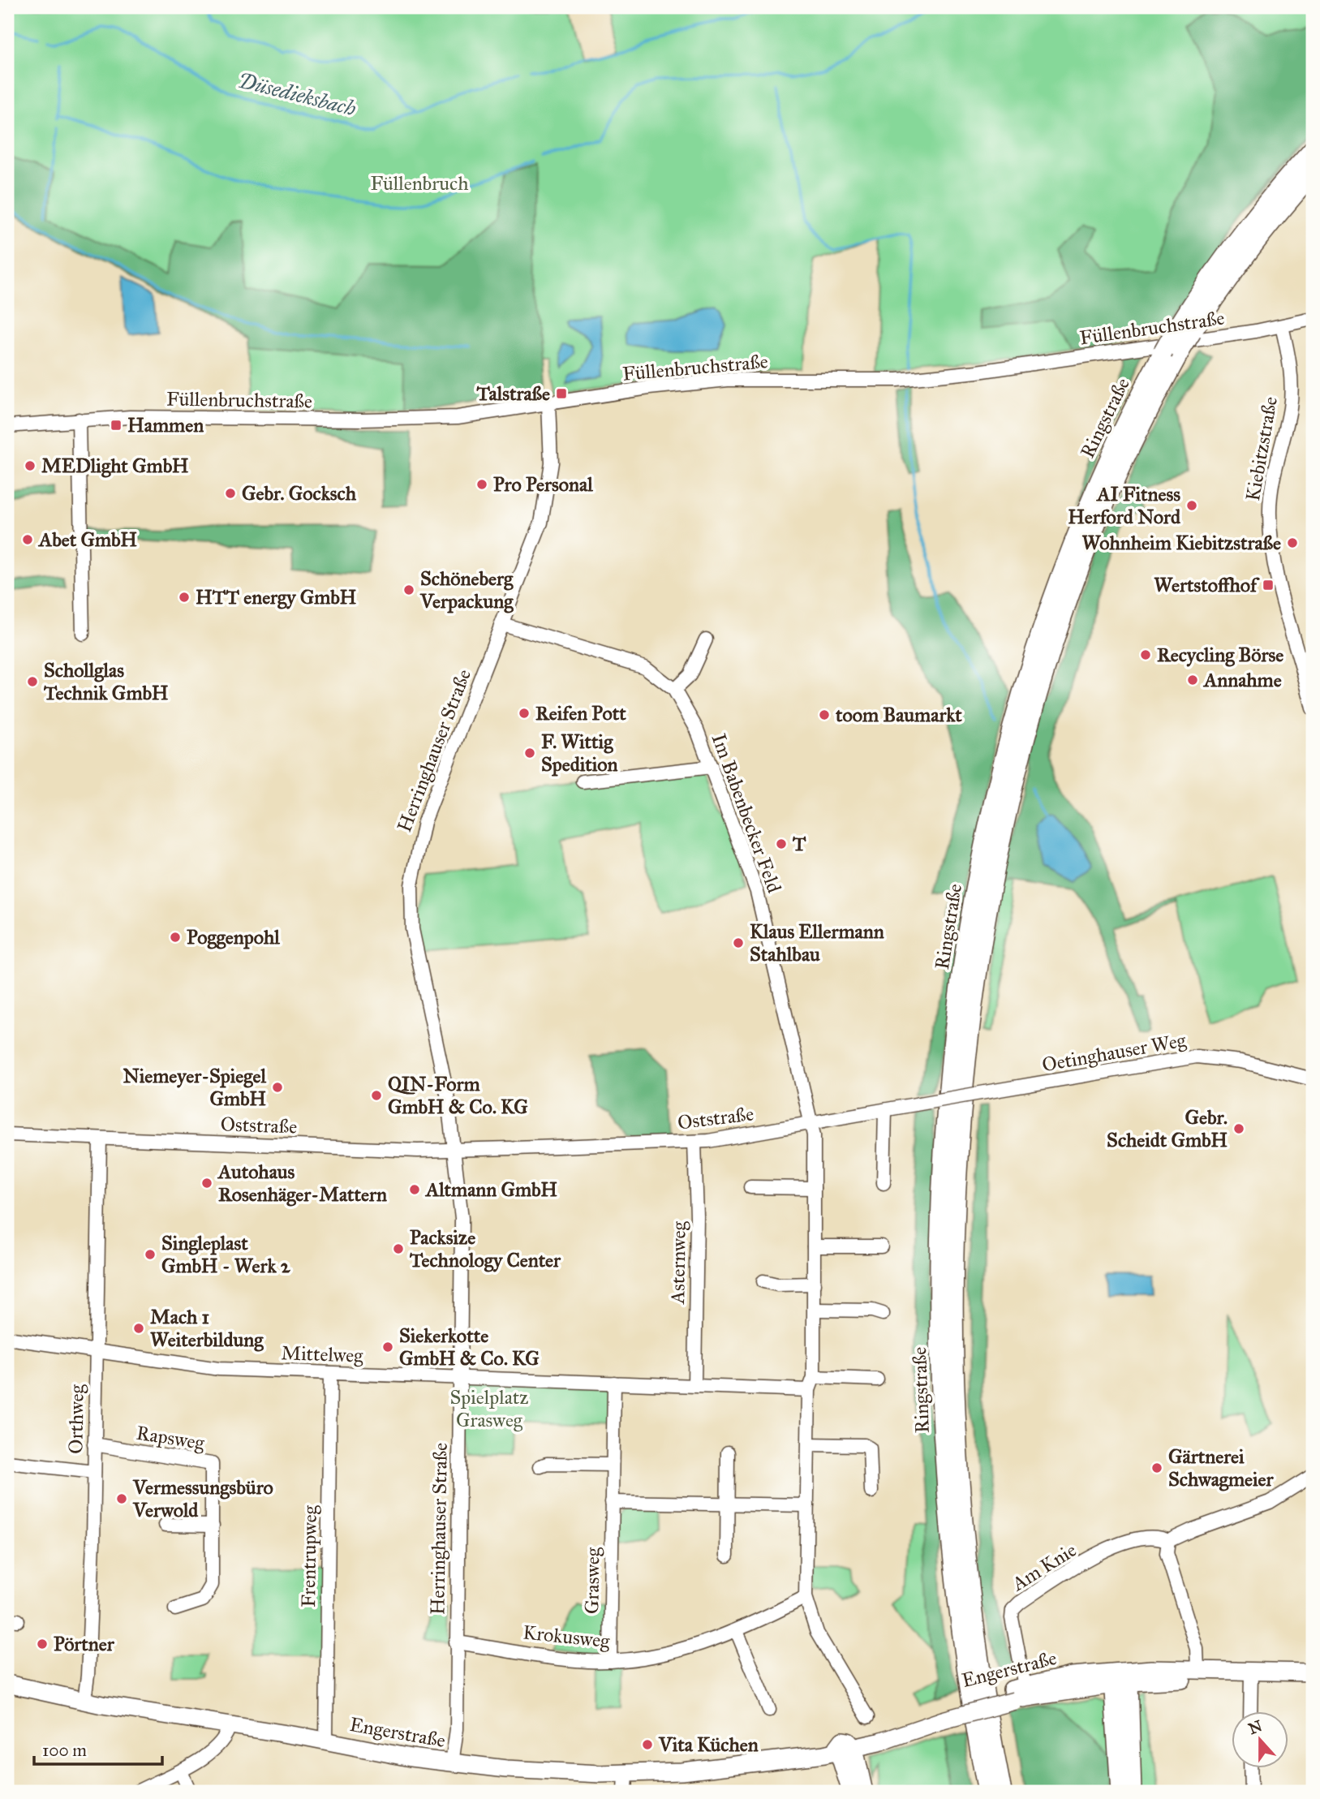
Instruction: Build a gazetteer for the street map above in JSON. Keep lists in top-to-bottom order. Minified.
{"streets":{"highway":["Ringstraße"],"main road":["Engerstraße"],"street":["Füllenbruchstraße","Kiebitzstraße","Herringhauser Straße","Im Babenbecker Feld","Oetinghauser Weg","Oststraße","Asternweg","Mittelweg","Orthweg","Rapsweg","Frentrupweg","Am Knie","Grasweg","Krokusweg"]},"crossings":[["Füllenbruchstraße","Kiebitzstraße"],["Füllenbruchstraße","Herringhauser Straße"],["Herringhauser Straße","Im Babenbecker Feld"],["Herringhauser Straße","Oststraße"],["Herringhauser Straße","Mittelweg"],["Herringhauser Straße","Krokusweg"],["Herringhauser Straße","Engerstraße"],["Im Babenbecker Feld","Oststraße"],["Im Babenbecker Feld","Mittelweg"],["Im Babenbecker Feld","Krokusweg"],["Oetinghauser Weg","Oststraße"],["Oststraße","Asternweg"],["Oststraße","Orthweg"],["Asternweg","Mittelweg"],["Mittelweg","Orthweg"],["Mittelweg","Frentrupweg"],["Mittelweg","Grasweg"],["Orthweg","Rapsweg"],["Orthweg","Engerstraße"],["Frentrupweg","Engerstraße"],["Am Knie","Engerstraße"],["Grasweg","Krokusweg"]],"water":["Düsedieksbach"],"parks":["Füllenbruch","Spielplatz Grasweg"],"places":{"transit":["Talstraße","Hammen","Wertstoffhof"],"other":["MEDlight GmbH","Pro Personal","Gebr. Gocksch","AI Fitness Herford Nord","Abet GmbH","Wohnheim Kiebitzstraße","Schöneberg Verpackung","HTT energy GmbH","Recycling Börse","Annahme","Schollglas Technik GmbH","Reifen Pott","toom Baumarkt","F. Wittig Spedition","T","Poggenpohl","Klaus Ellermann Stahlbau","Niemeyer-Spiegel GmbH","QIN-Form GmbH & Co. KG","Gebr. Scheidt GmbH","Autohaus Rosenhäger-Mattern","Altmann GmbH","Packsize Technology Center","Singleplast GmbH - Werk 2","Mach 1 Weiterbildung","Siekerkotte GmbH & Co. KG","Gärtnerei Schwagmeier","Vermessungsbüro Verwold","Pörtner","Vita Küchen"]},"scale_bar":"100 m","north":"top"}
